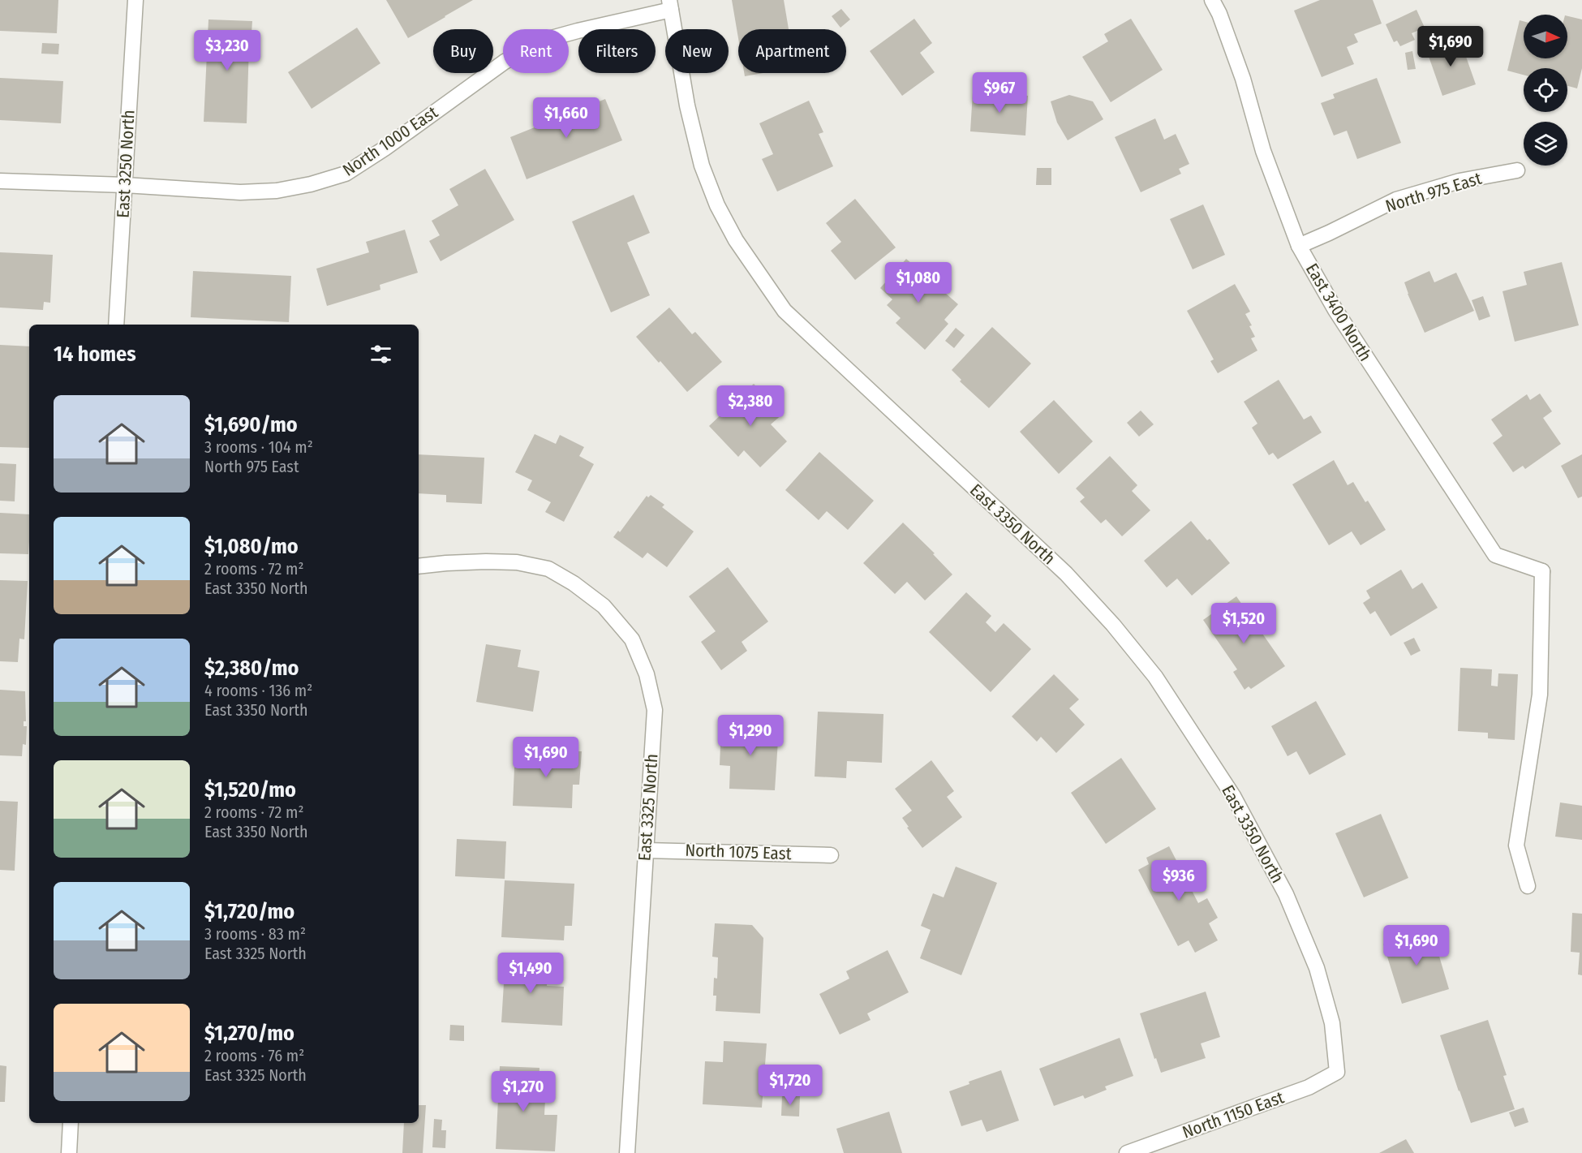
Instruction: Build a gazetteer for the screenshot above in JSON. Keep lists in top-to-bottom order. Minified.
{"streets":{"street":["North 1000 East","East 3250 North","North 975 East","East 3400 North","East 3350 North","East 3325 North","North 1075 East","North 1150 East"]},"crossings":[["North 1000 East","East 3250 North"],["North 1000 East","East 3350 North"],["North 975 East","East 3400 North"],["East 3350 North","North 1150 East"],["East 3325 North","North 1075 East"]],"north":"right","page":{"price":["$1,690","$3,230","$967","$1,660","$1,080","$2,380","$1,520","$1,290","$1,690","$936","$1,690","$1,490","$1,720","$1,270"],"chip":["Buy","Rent","Filters","New","Apartment"],"heading":"14 homes","list":[{"name":"$1,690/mo","note":"3 rooms · 104 m² · North 975 East"},{"name":"$1,080/mo","note":"2 rooms · 72 m² · East 3350 North"},{"name":"$2,380/mo","note":"4 rooms · 136 m² · East 3350 North"},{"name":"$1,520/mo","note":"2 rooms · 72 m² · East 3350 North"},{"name":"$1,720/mo","note":"3 rooms · 83 m² · East 3325 North"},{"name":"$1,270/mo","note":"2 rooms · 76 m² · East 3325 North"}]}}
